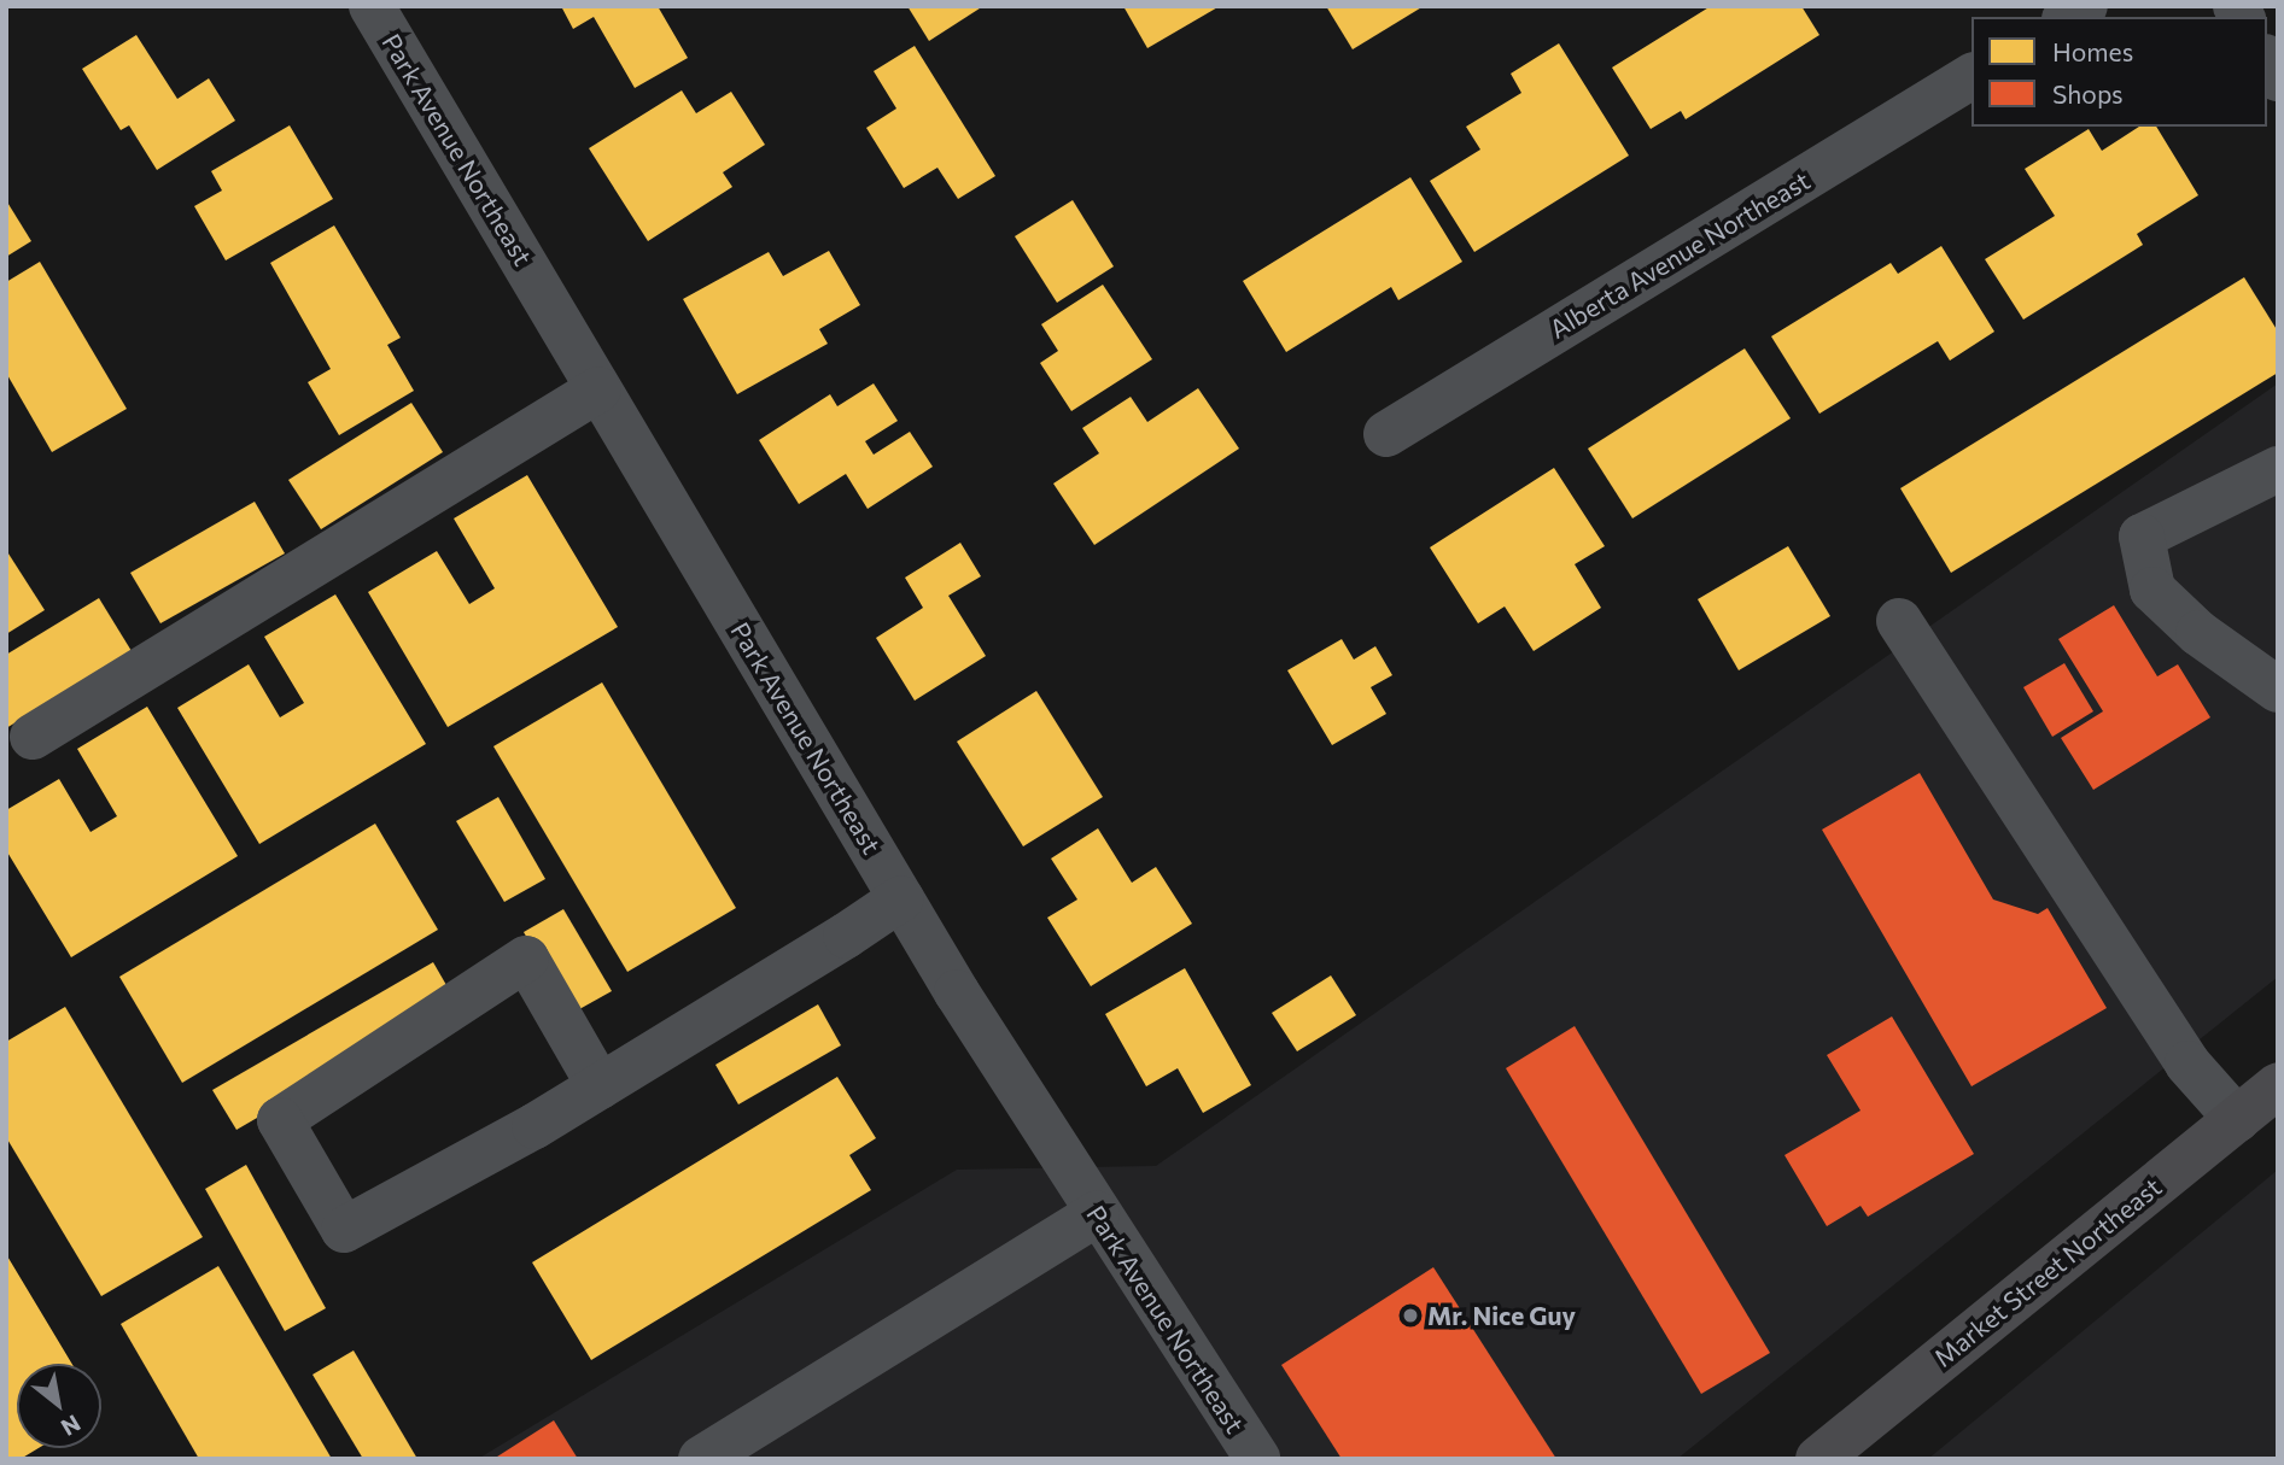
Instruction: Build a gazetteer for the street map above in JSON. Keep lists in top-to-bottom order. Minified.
{"streets":{"main road":["Market Street Northeast"],"street":["Park Avenue Northeast","Alberta Avenue Northeast"]},"places":["Mr. Nice Guy"],"legend":["Homes","Shops"],"north":"bottom right"}
